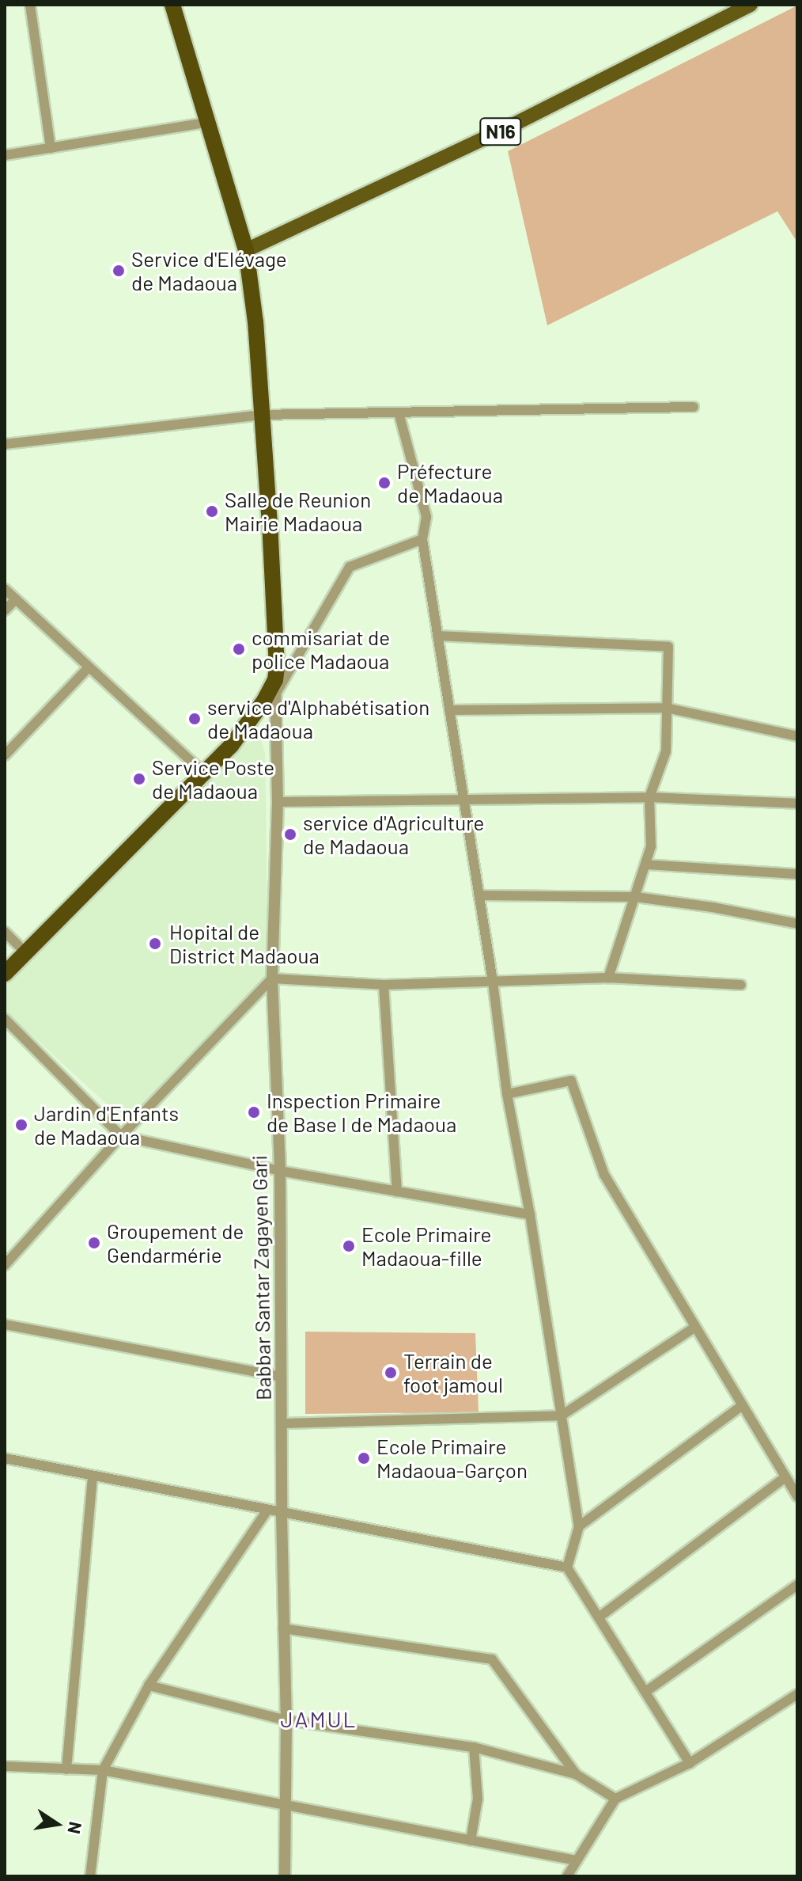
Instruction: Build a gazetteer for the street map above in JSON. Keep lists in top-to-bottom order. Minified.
{"streets":{"main road":["N16"],"street":["Babbar Santar Zagayen Gari"]},"districts":["JAMUL"],"places":["Service d'Elévage de Madaoua","Préfecture de Madaoua","Salle de Reunion Mairie Madaoua","commisariat de police Madaoua","service d'Alphabétisation de Madaoua","Service Poste de Madaoua","service d'Agriculture de Madaoua","Hopital de District Madaoua","Inspection Primaire de Base I de Madaoua","Jardin d'Enfants de Madaoua","Groupement de Gendarmérie","Ecole Primaire Madaoua-fille","Terrain de foot jamoul","Ecole Primaire Madaoua-Garçon"],"north":"right"}
